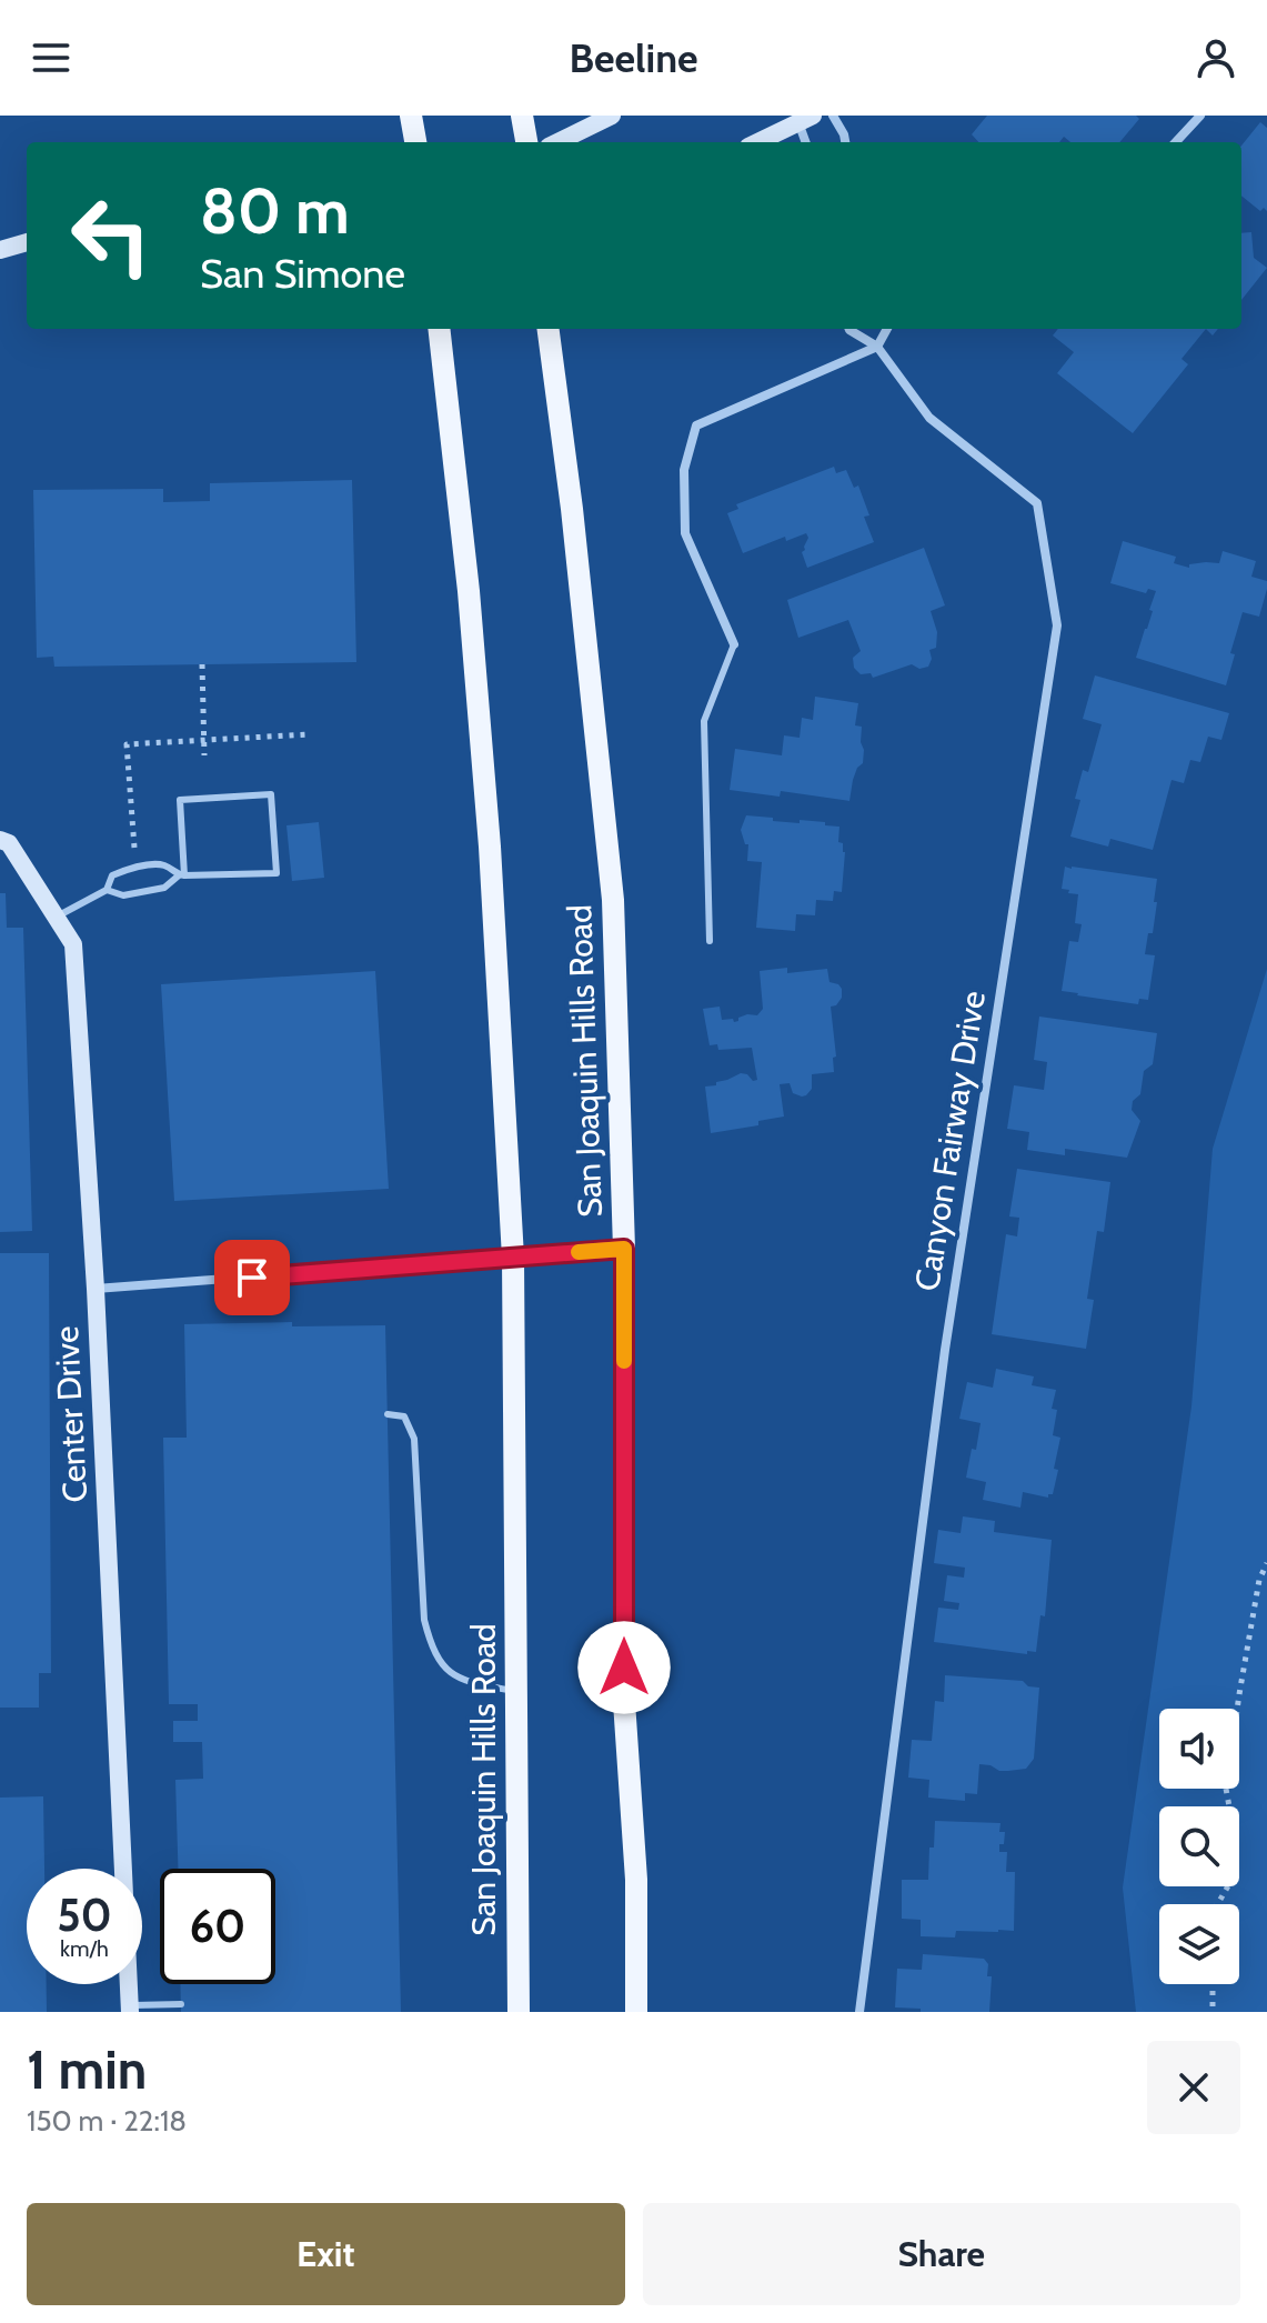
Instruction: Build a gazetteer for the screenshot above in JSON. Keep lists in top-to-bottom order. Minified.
{"streets":{"main road":["San Joaquin Hills Road"],"street":["Canyon Fairway Drive","Center Drive"]},"page":{"header":"Beeline","turn":["80 m","San Simone"],"speed":"50 km/h","limit":"60","heading":["1 min","150 m · 22:18"],"buttons":["Exit","Share"]}}
